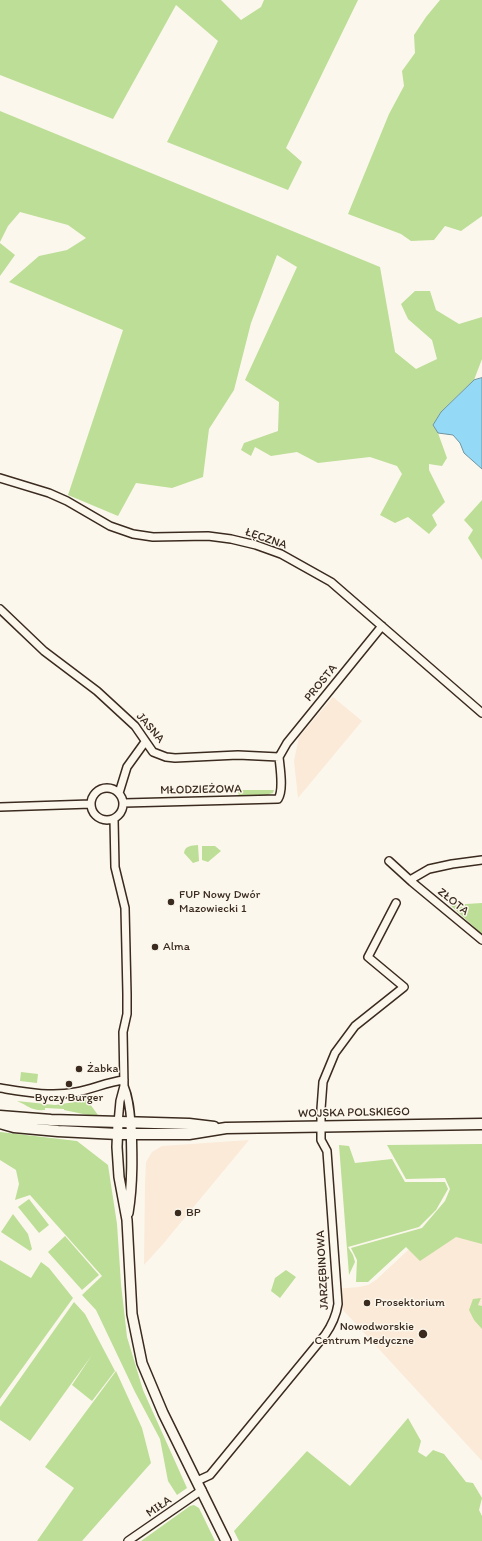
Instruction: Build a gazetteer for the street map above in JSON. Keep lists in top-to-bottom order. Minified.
{"streets":{"main road":["WOJSKA POLSKIEGO"],"street":["ŁĘCZNA","PROSTA","JASNA","MŁODZIEŻOWA","ZŁOTA","JARZĘBINOWA","MIŁA"]},"crossings":[["ŁĘCZNA","PROSTA"],["PROSTA","JASNA"],["PROSTA","MŁODZIEŻOWA"],["JASNA","MŁODZIEŻOWA"],["WOJSKA POLSKIEGO","JARZĘBINOWA"],["JARZĘBINOWA","MIŁA"]],"places":["FUP Nowy Dwór Mazowiecki 1","Alma","Żabka","Byczy Burger","BP","Prosektorium","Nowodworskie Centrum Medyczne"]}
